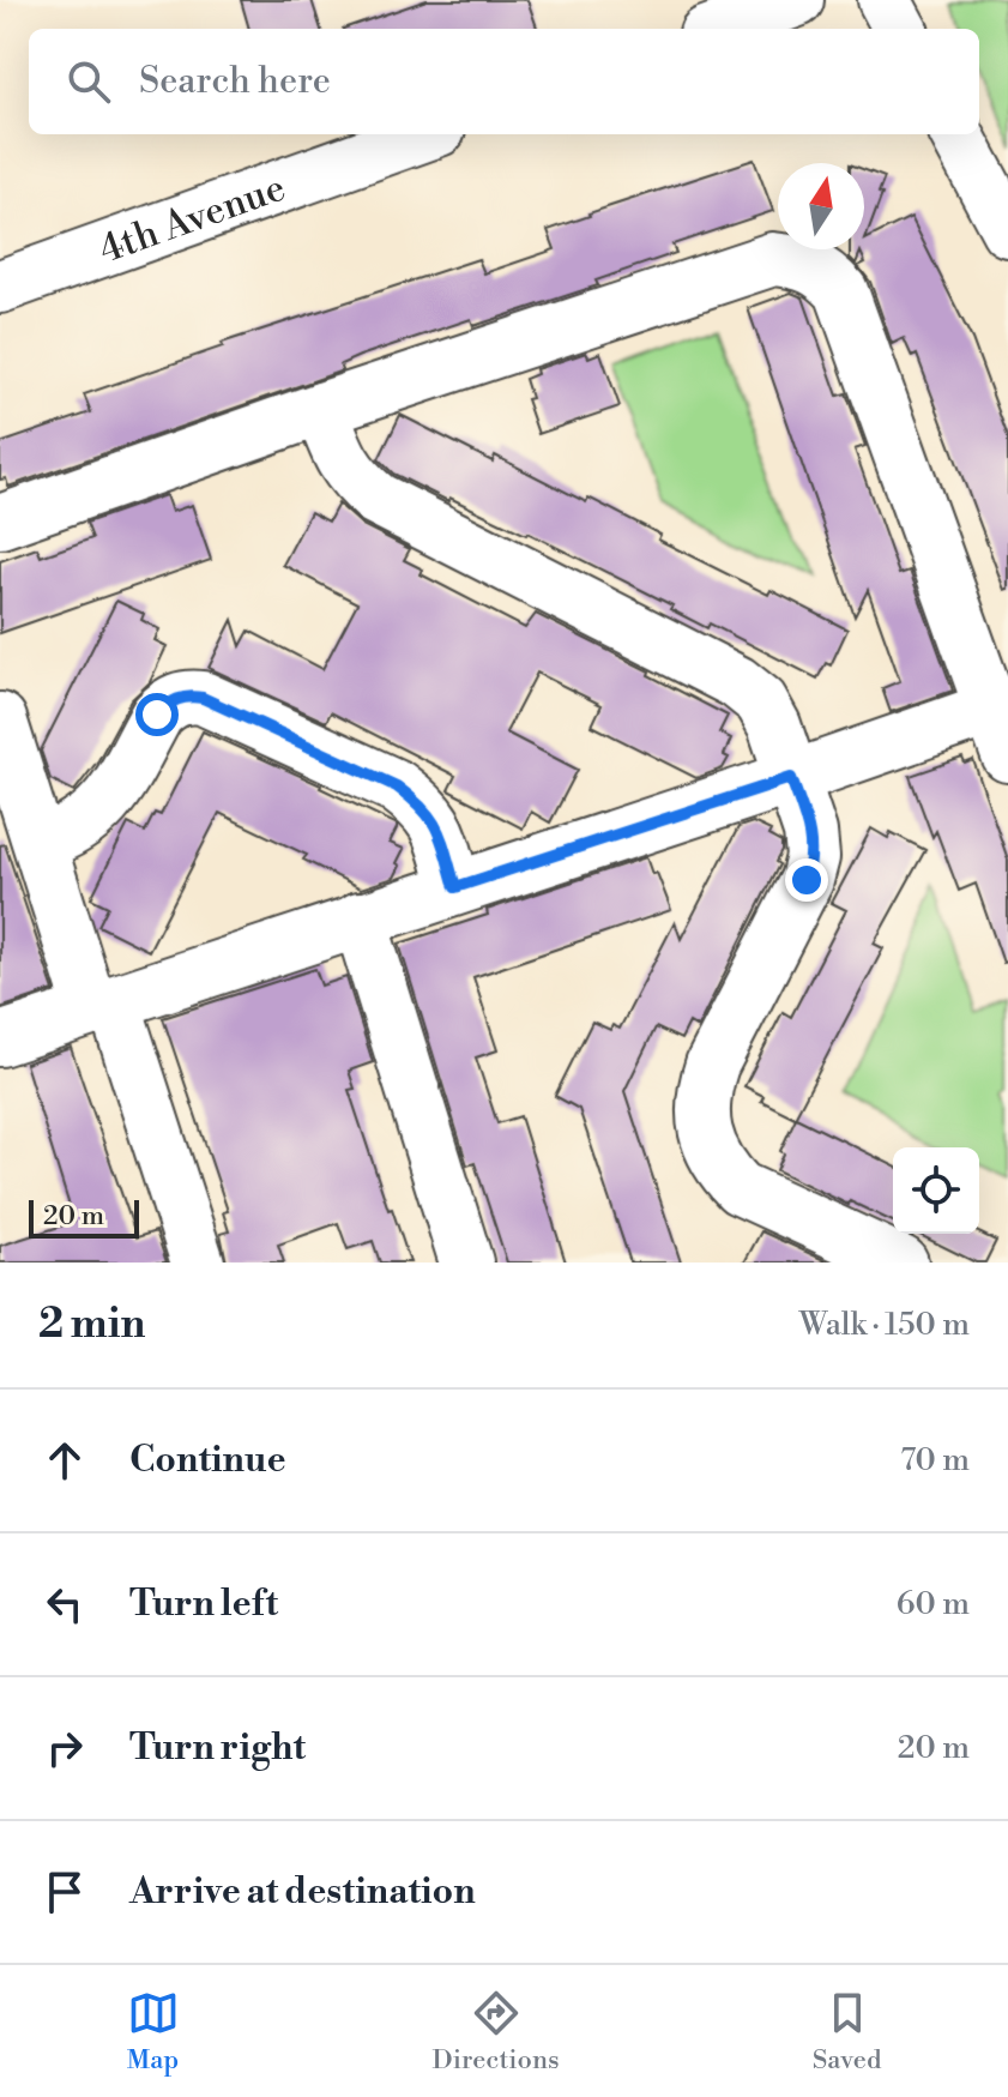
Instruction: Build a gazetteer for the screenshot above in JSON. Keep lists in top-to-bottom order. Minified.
{"streets":{"street":["4th Avenue"]},"scale_bar":"20 m","north":"top","page":{"search":"Search here","scale":"20 m","heading":["2 min","Walk · 150 m"],"list":[["Continue","70 m"],["Turn left","60 m"],["Turn right","20 m"],"Arrive at destination"],"nav":["Map","Directions","Saved"]}}
